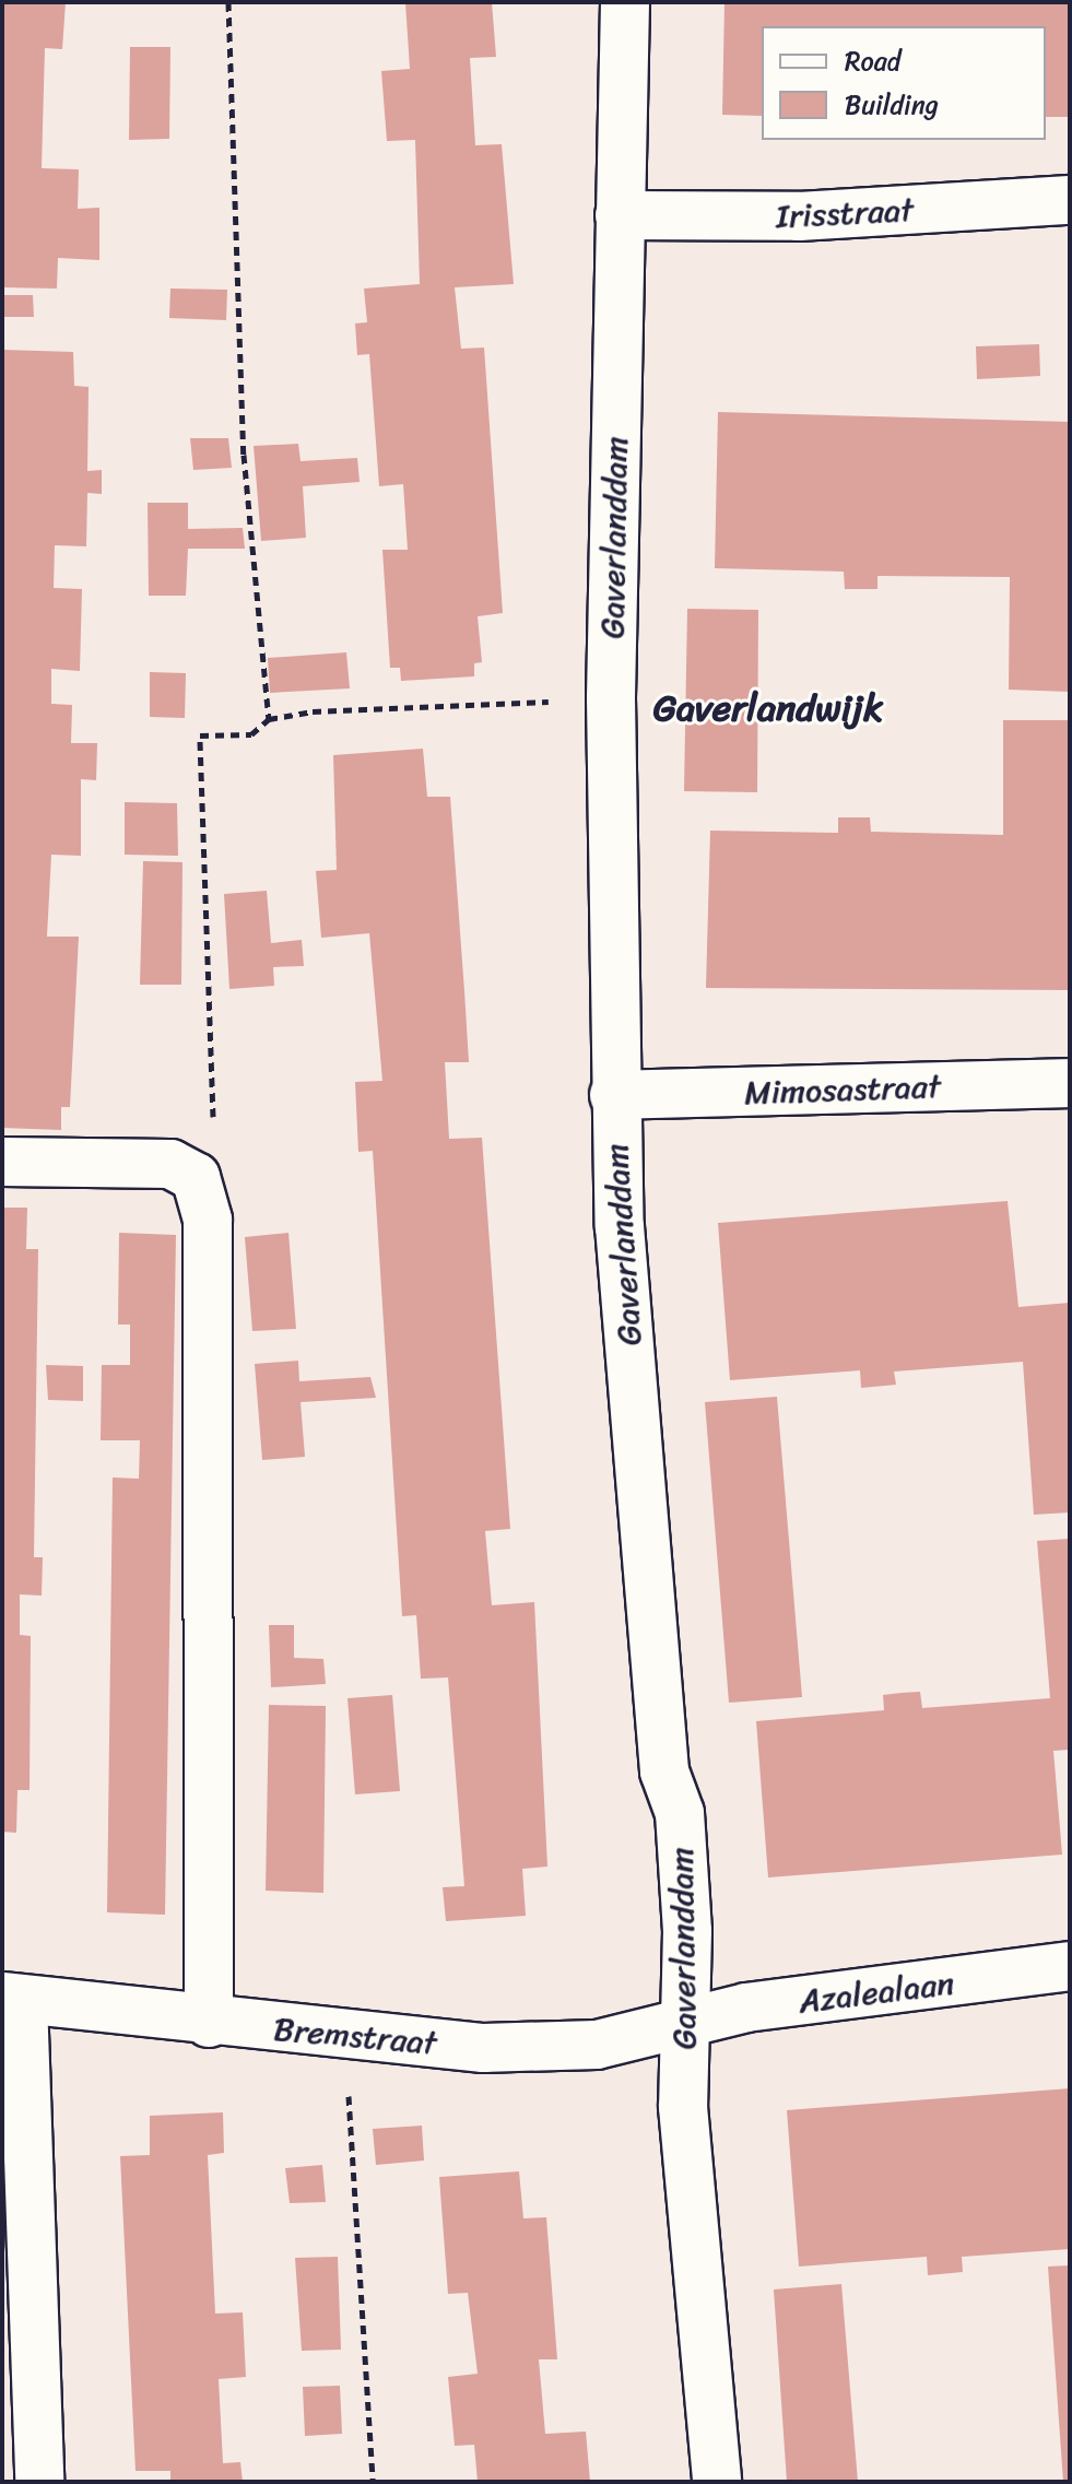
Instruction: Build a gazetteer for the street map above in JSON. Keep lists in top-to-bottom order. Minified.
{"streets":{"street":["Irisstraat","Gaverlanddam","Mimosastraat","Azalealaan","Bremstraat"]},"crossings":[["Irisstraat","Gaverlanddam"],["Gaverlanddam","Mimosastraat"],["Gaverlanddam","Azalealaan"],["Gaverlanddam","Bremstraat"],["Azalealaan","Bremstraat"]],"districts":["Gaverlandwijk"],"legend":["Road","Building"]}
